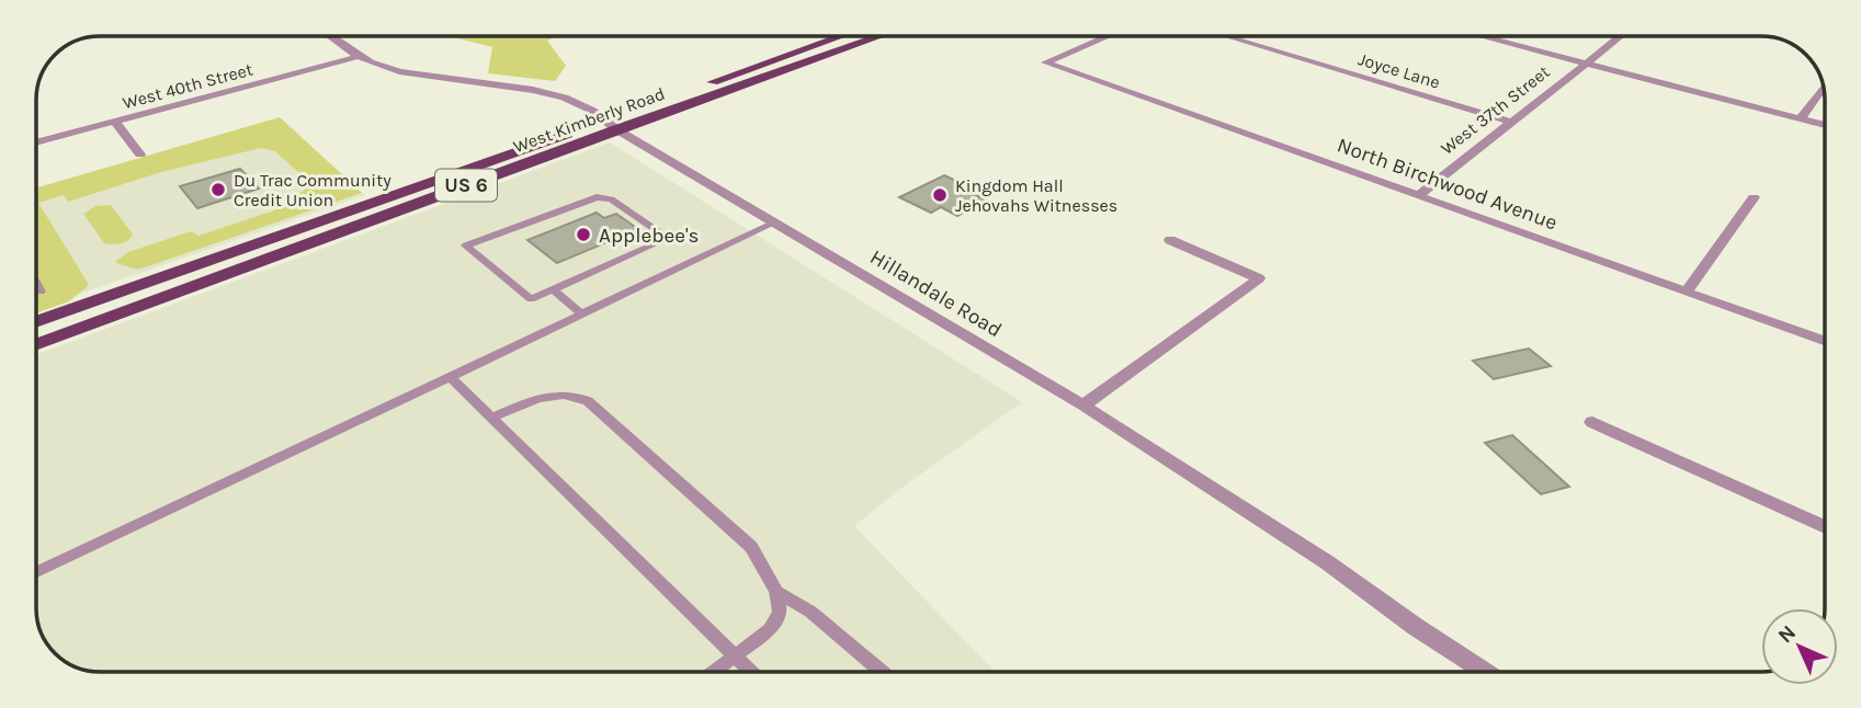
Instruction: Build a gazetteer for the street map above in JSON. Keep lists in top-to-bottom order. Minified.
{"streets":{"main road":["West Kimberly Road","US 6"],"street":["Joyce Lane","West 40th Street","West 37th Street","North Birchwood Avenue","Hillandale Road"]},"crossings":[["Joyce Lane","West 37th Street"],["West 40th Street","Hillandale Road"],["West 37th Street","North Birchwood Avenue"],["West Kimberly Road","Hillandale Road"]],"places":["Du Trac Community Credit Union","Kingdom Hall Jehovahs Witnesses","Applebee's"],"north":"top left"}
